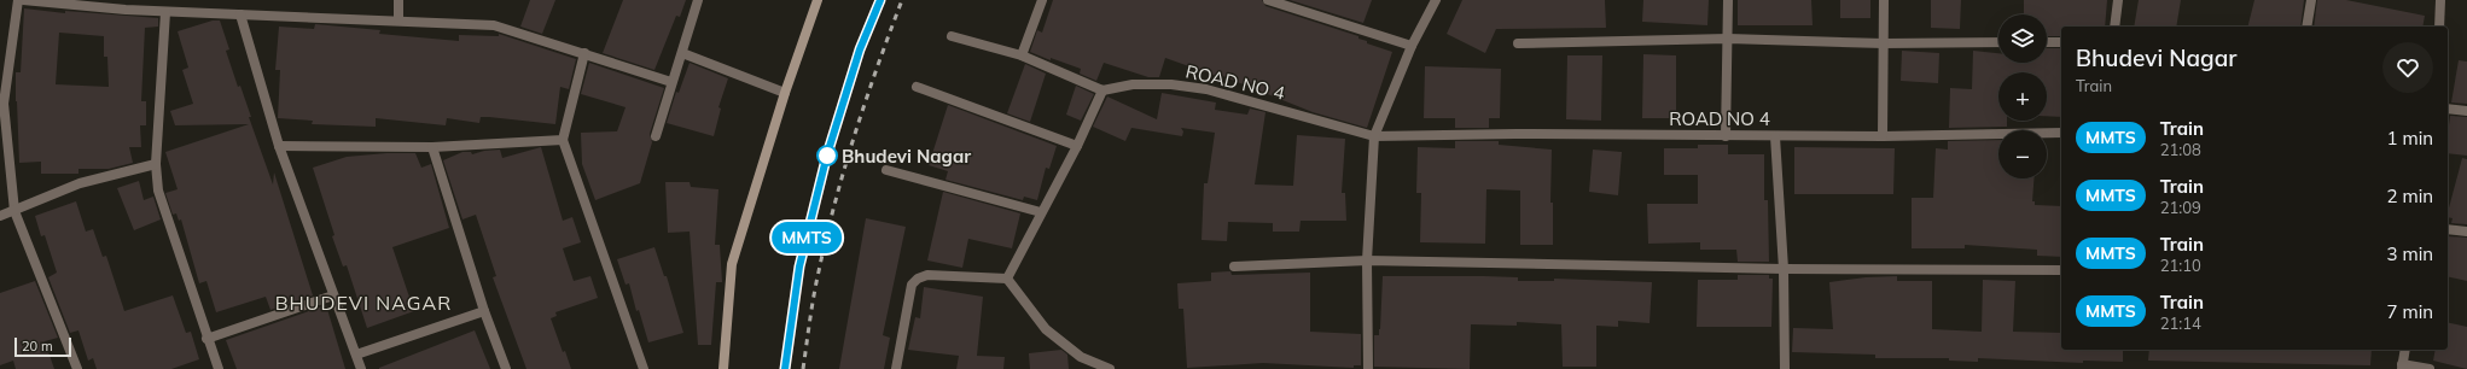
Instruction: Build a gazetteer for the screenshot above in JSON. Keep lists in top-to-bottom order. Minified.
{"streets":{"street":["ROAD NO 4"]},"districts":["BHUDEVI NAGAR"],"places":["Bhudevi Nagar"],"scale_bar":"20 m","page":{"on_map":"MMTS","map_buttons":["+","−"],"heading":["Bhudevi Nagar","Train"],"list":[{"mark":"MMTS","name":"Train","note":"21:08","value":"1 min"},{"mark":"MMTS","name":"Train","note":"21:09","value":"2 min"},{"mark":"MMTS","name":"Train","note":"21:10","value":"3 min"},{"mark":"MMTS","name":"Train","note":"21:14","value":"7 min"}],"scale":"20 m"}}
